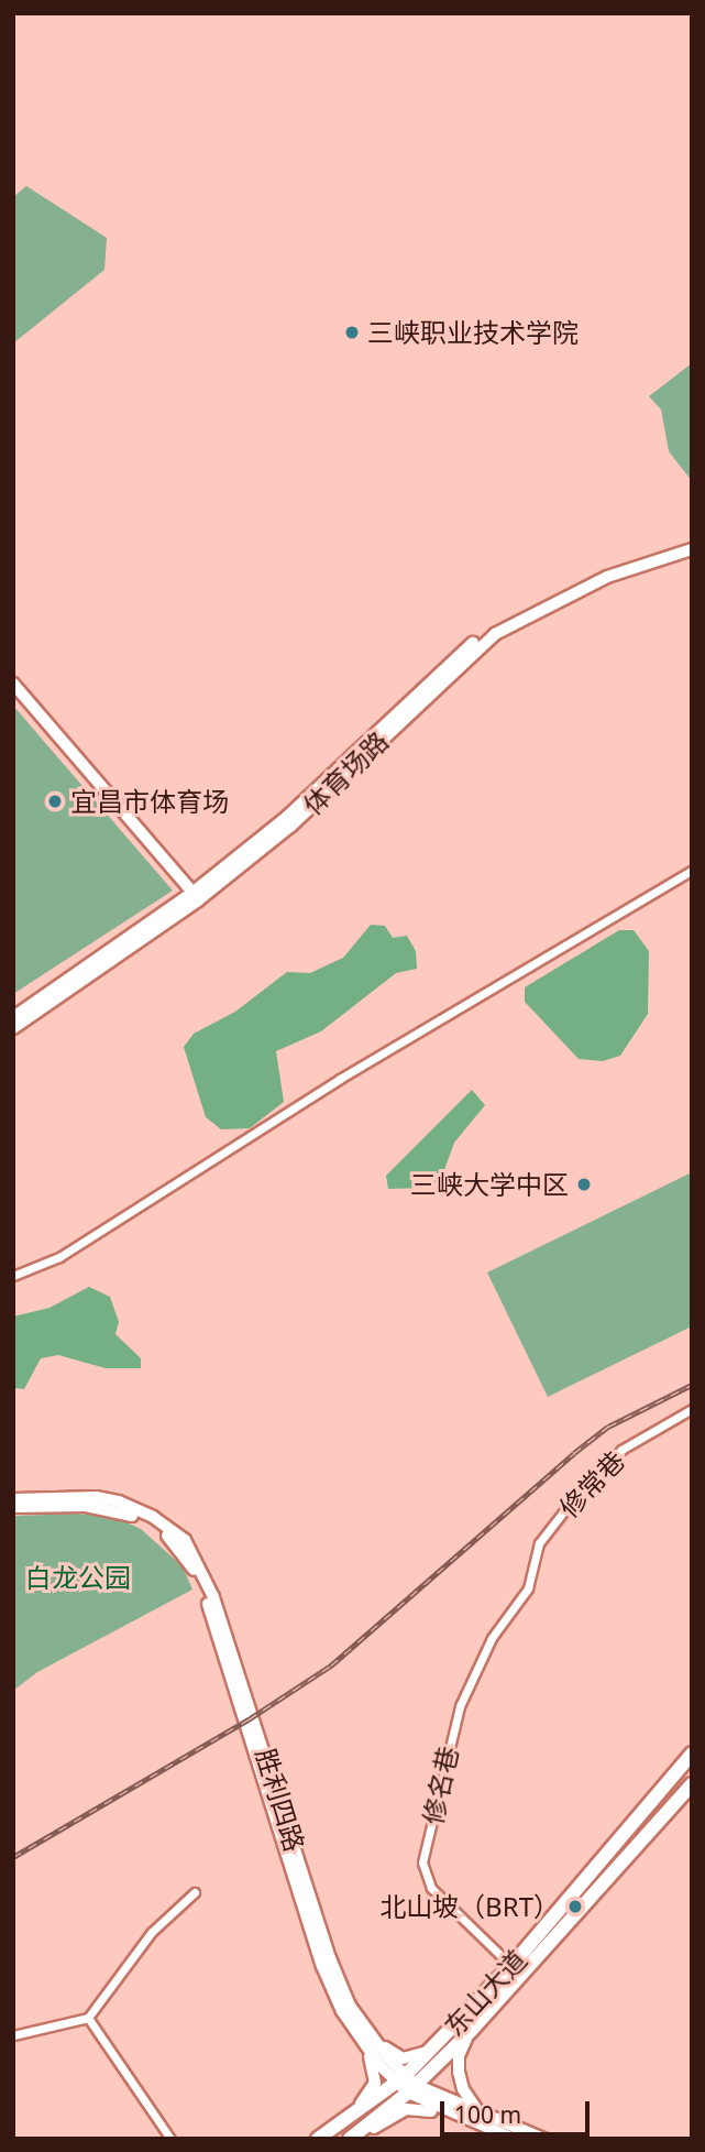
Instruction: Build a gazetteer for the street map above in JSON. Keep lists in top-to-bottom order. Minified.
{"streets":{"main road":["体育场路","胜利四路","东山大道"],"street":["修常巷","修名巷"]},"crossings":[["修常巷","修名巷"],["修名巷","东山大道"],["胜利四路","东山大道"]],"parks":["白龙公园"],"places":["三峡职业技术学院","宜昌市体育场","三峡大学中区","北山坡（BRT）"],"scale_bar":"100 m"}
